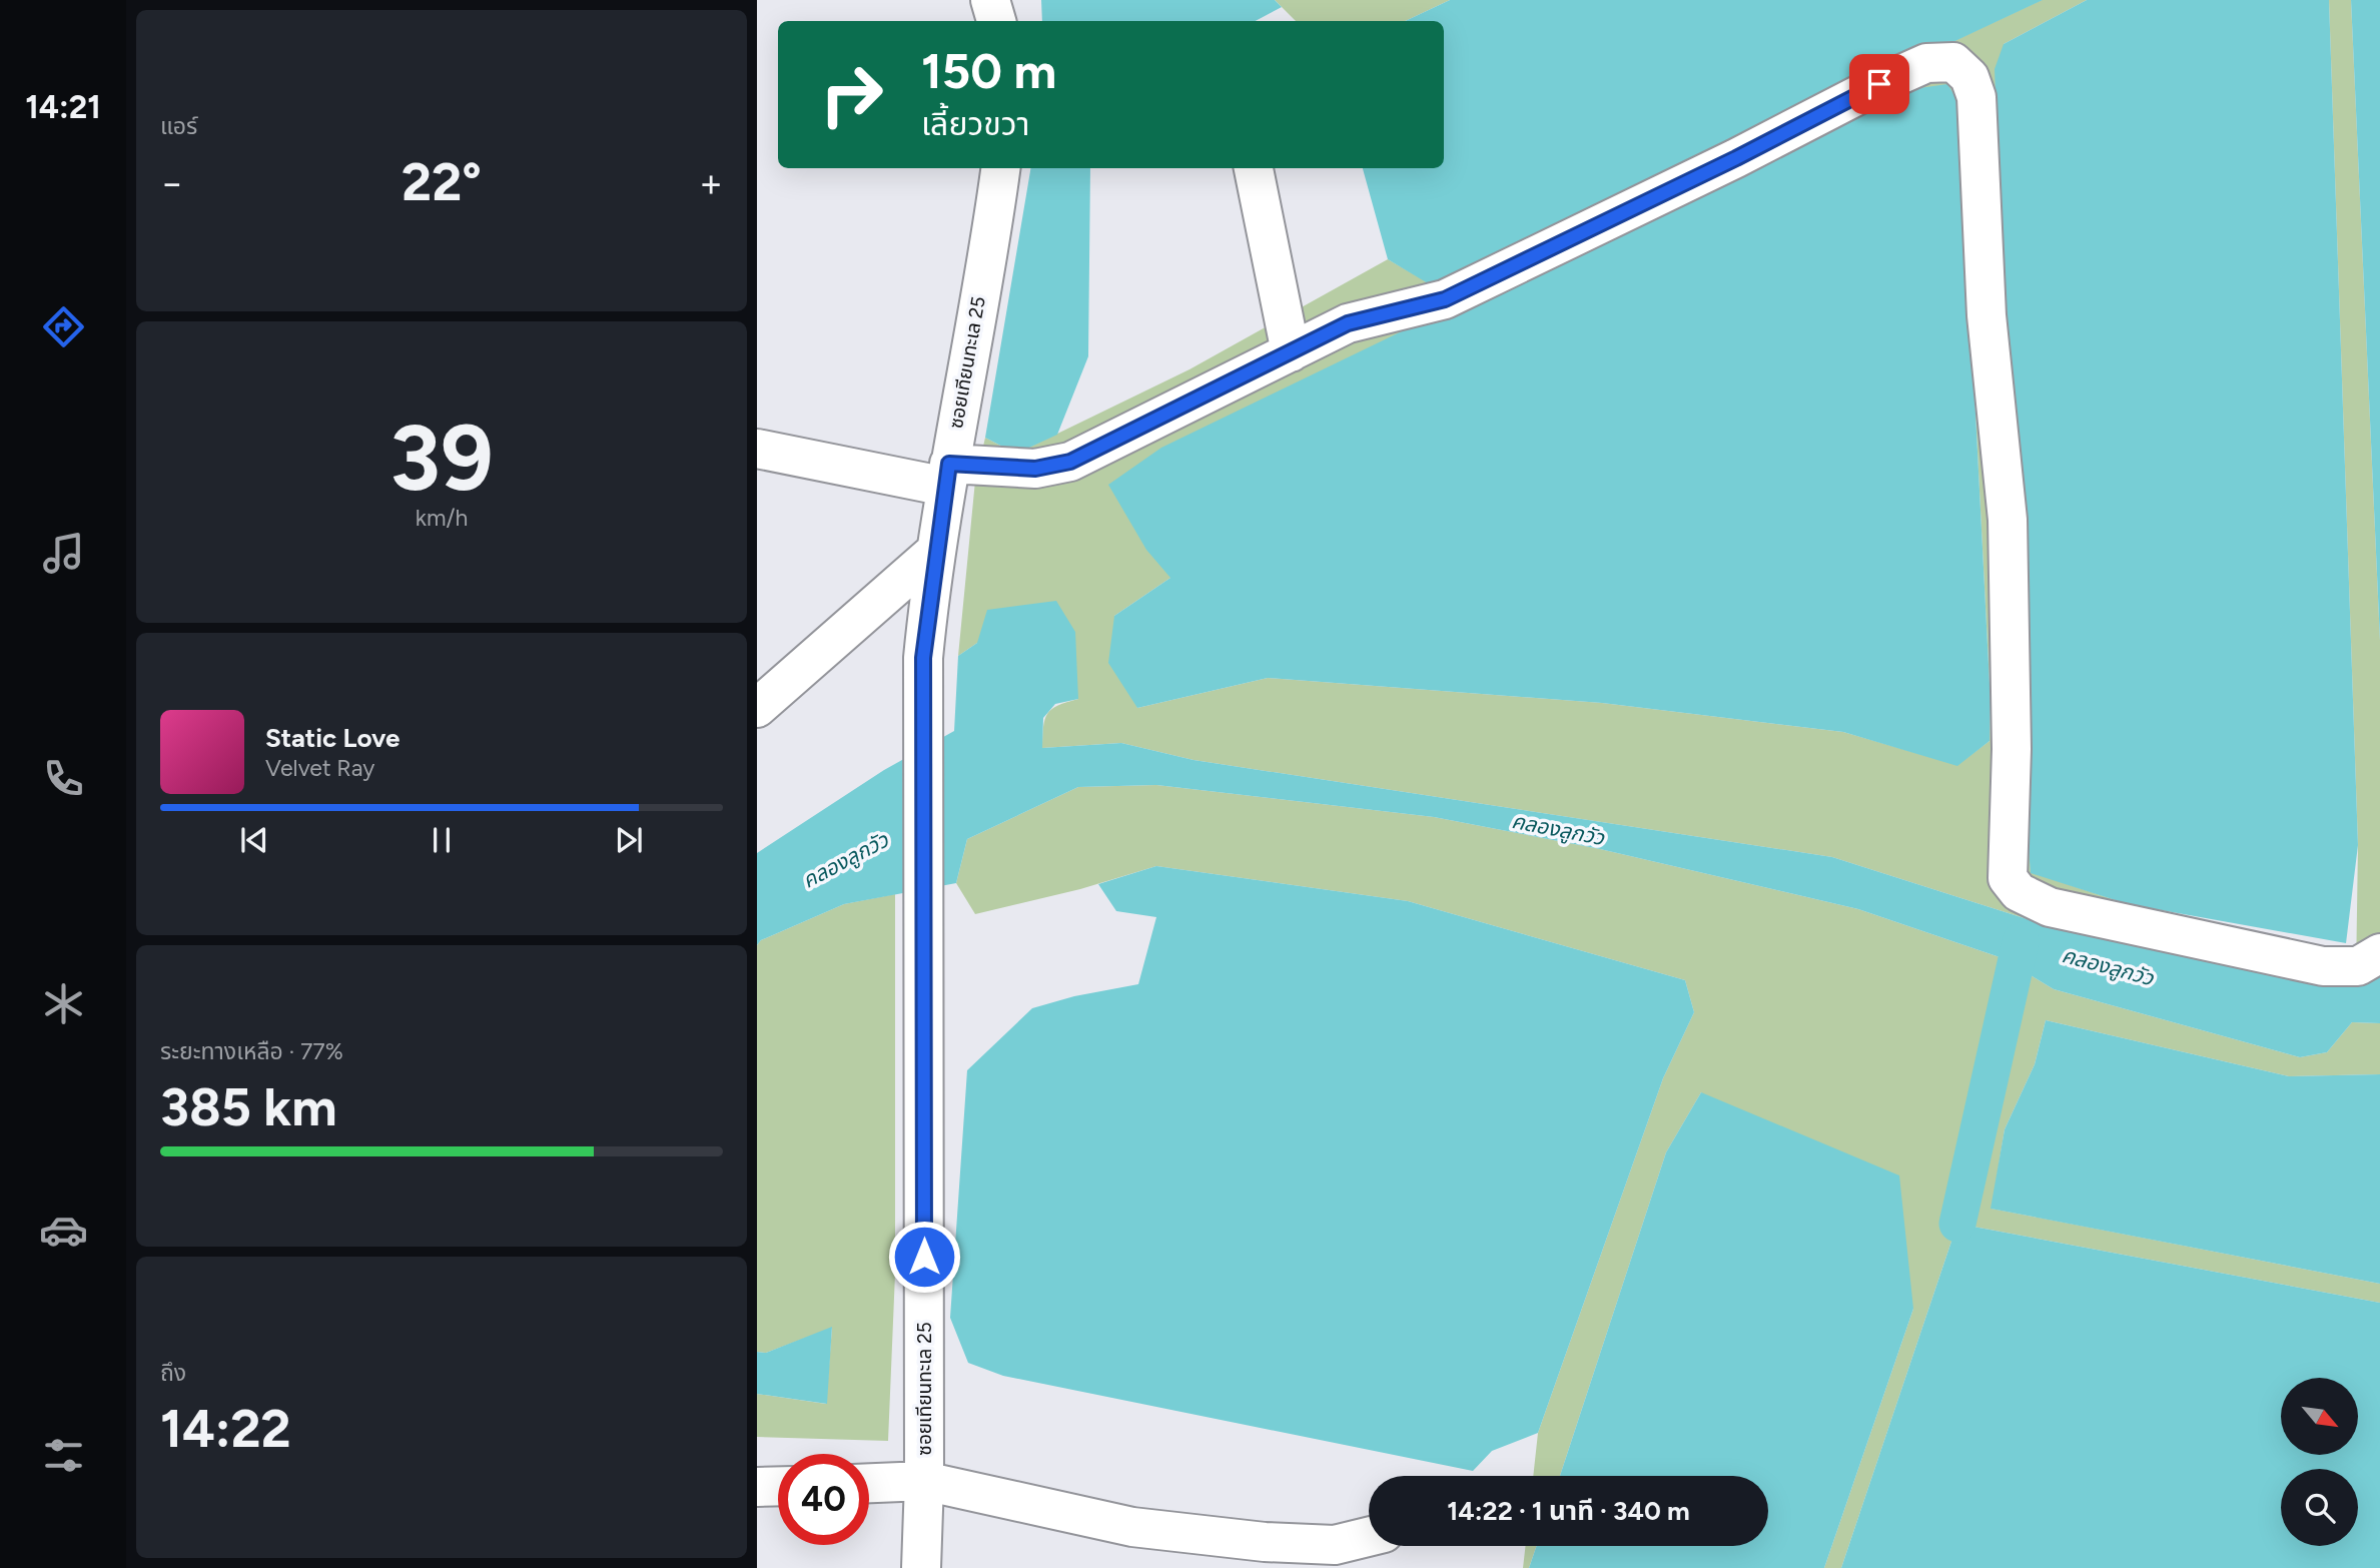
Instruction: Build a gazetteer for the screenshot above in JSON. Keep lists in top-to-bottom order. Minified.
{"streets":{"street":["ซอยเทียนทะเล 25"]},"water":["คลองลูกวัว"],"north":"bottom right","page":{"tabs":"14:21","tile":["แอร์",["39","km/h"],["ระยะทางเหลือ · 77%","385 km"],["ถึง","14:22"]],"turn":["150 m","เลี้ยวขวา"],"heat":["−","22°","+"],"song":["Static Love","Velvet Ray"],"limit":"40","trip":"14:22 · 1 นาที · 340 m"}}
